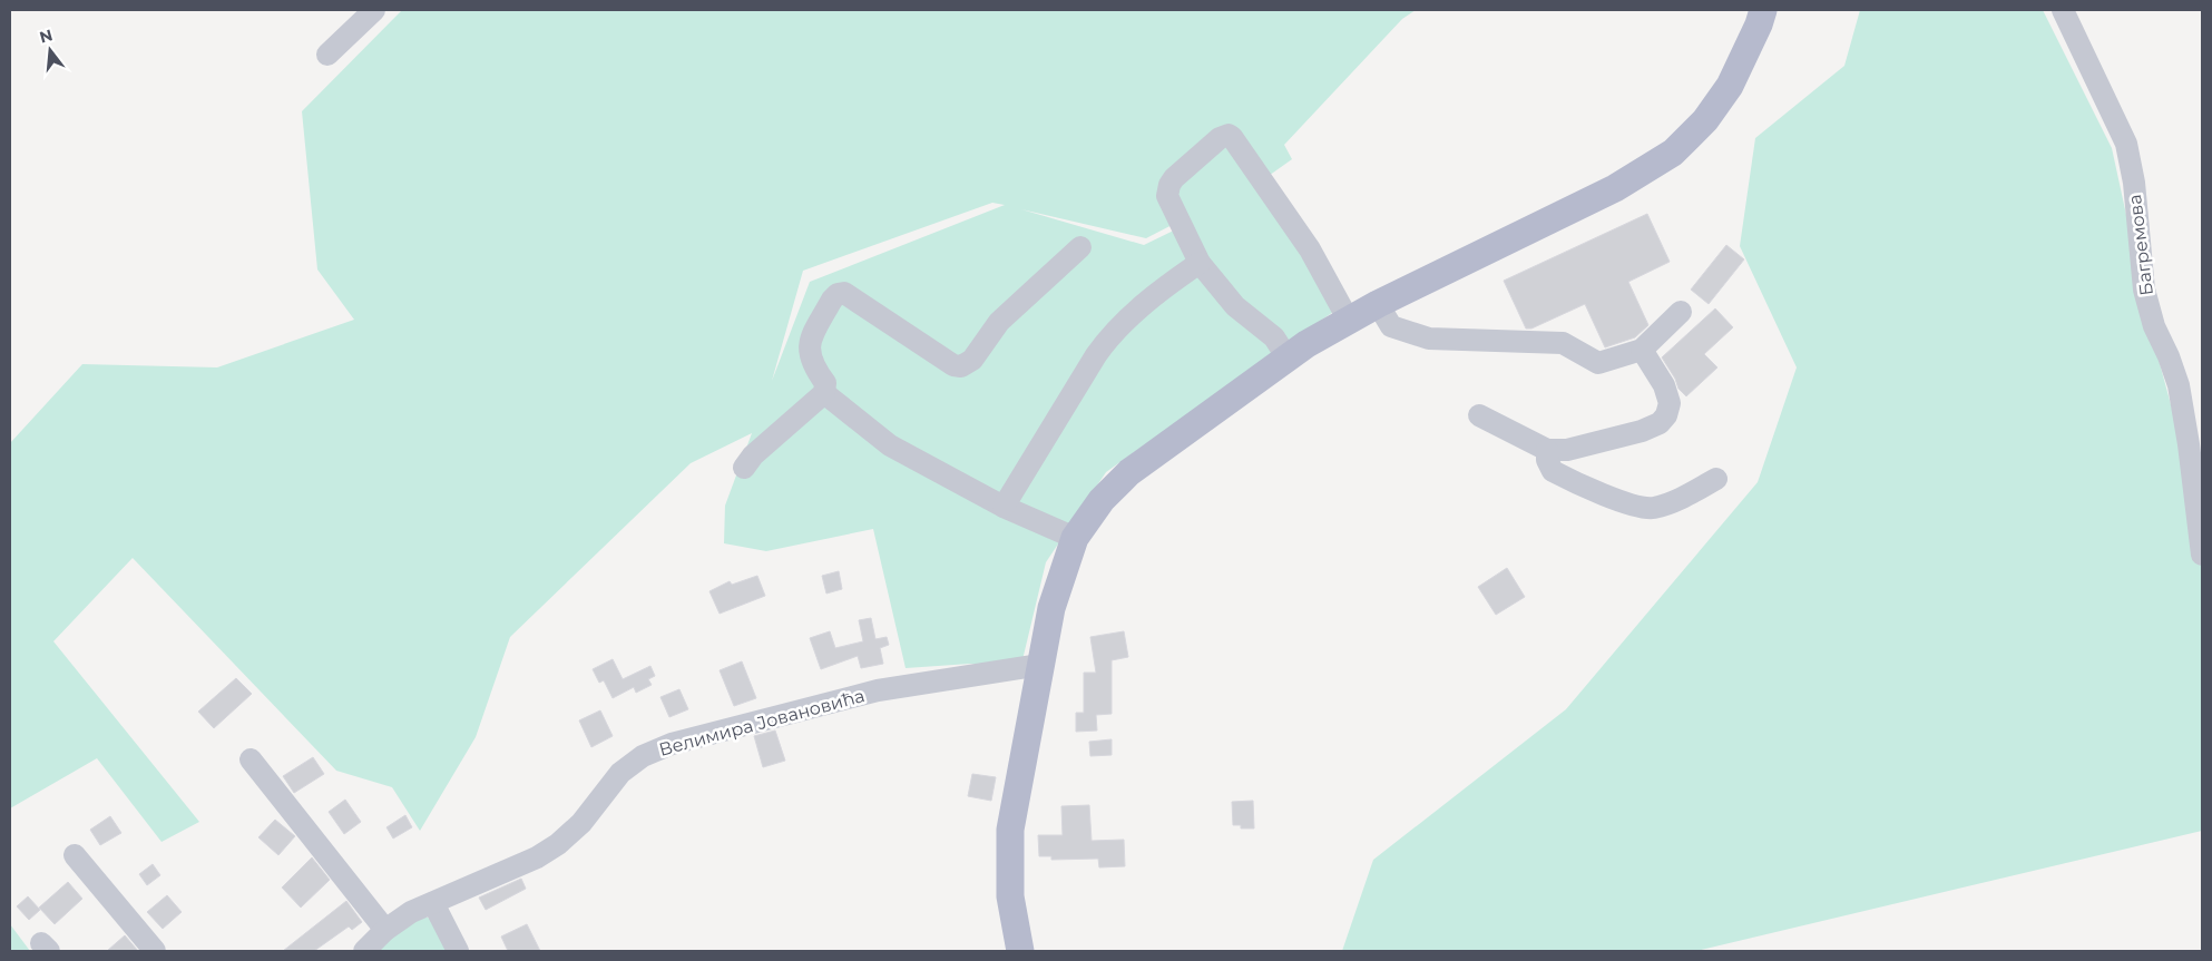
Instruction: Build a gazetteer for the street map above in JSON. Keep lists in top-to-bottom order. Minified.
{"streets":{"street":["Багремова","Велимира Јовановића"]},"north":"top"}
